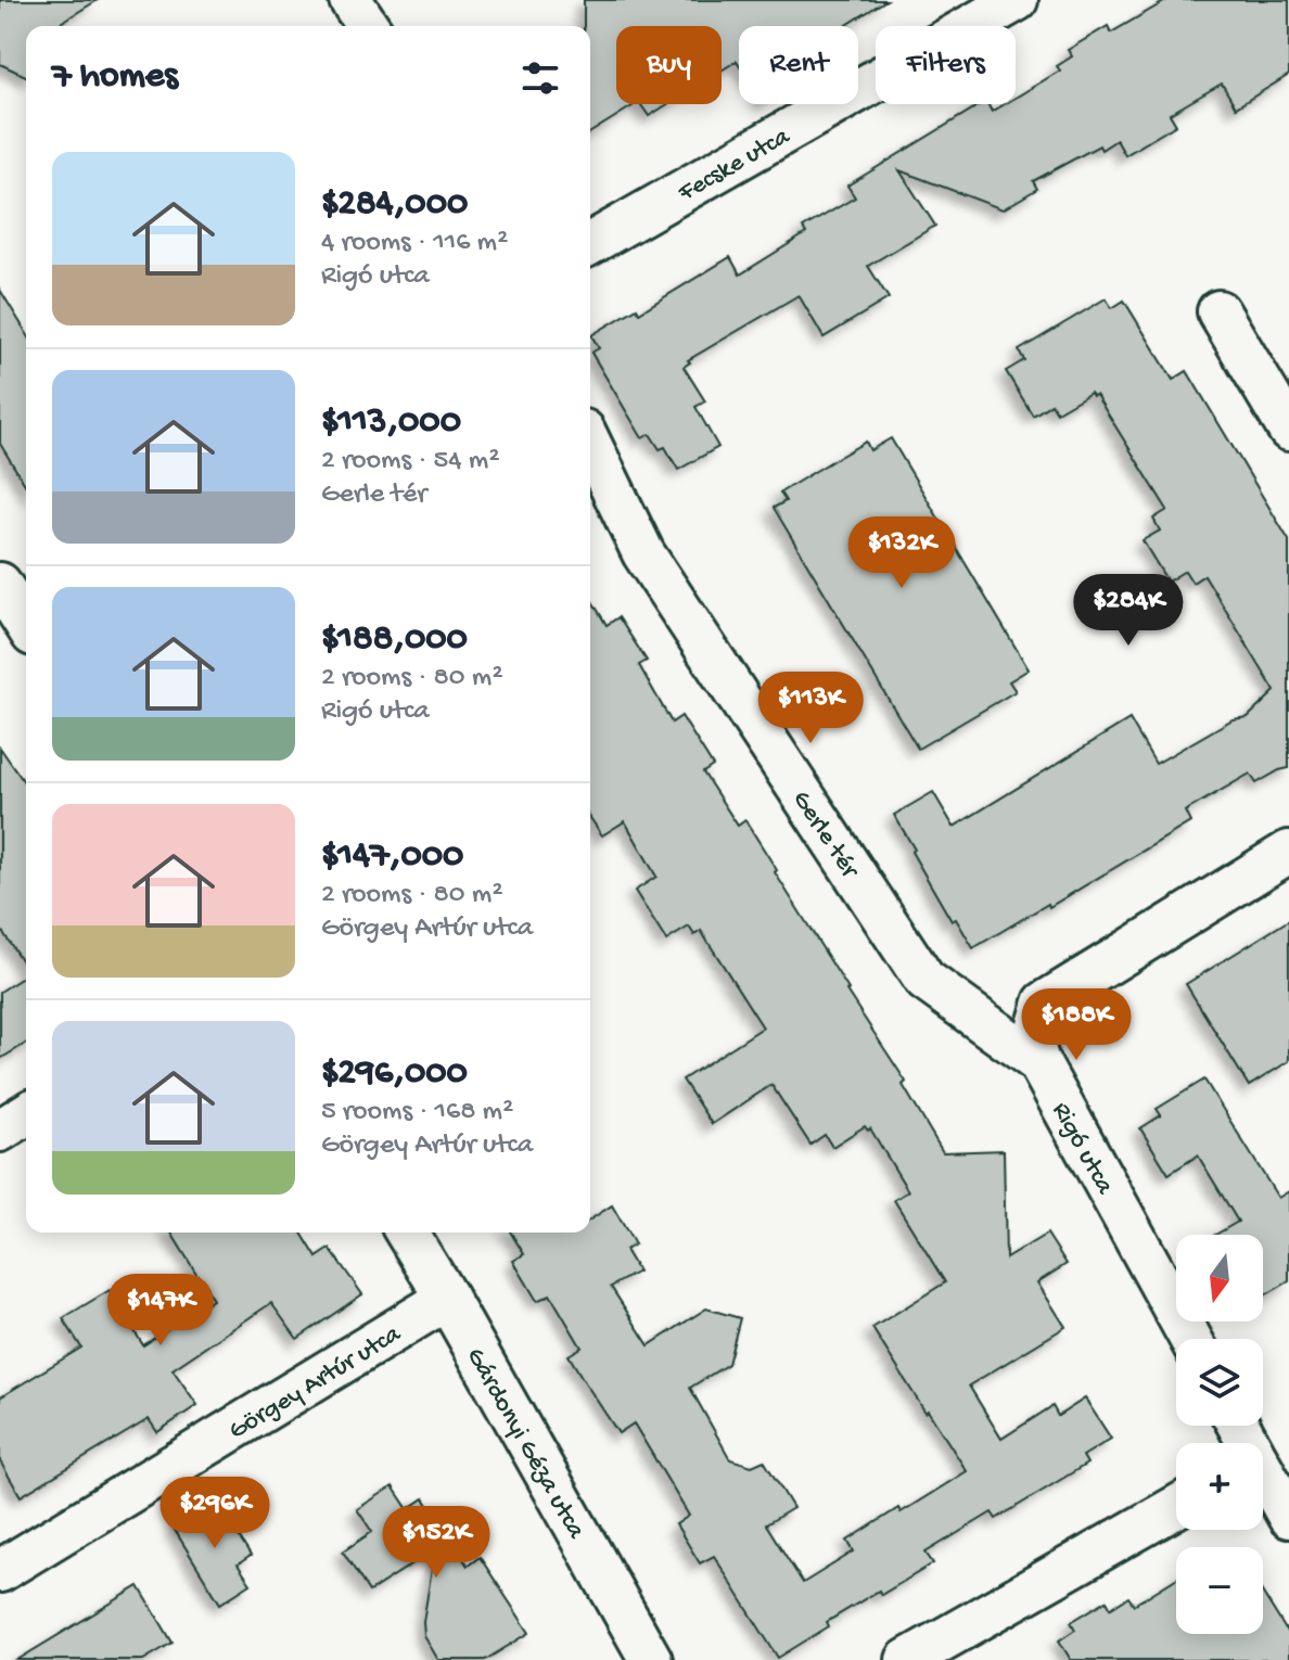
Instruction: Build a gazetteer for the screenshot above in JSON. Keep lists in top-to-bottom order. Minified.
{"streets":{"street":["Fecske utca","Gerle tér","Rigó utca","Görgey Artúr utca","Gárdonyi Géza utca"]},"crossings":[["Gerle tér","Rigó utca"],["Görgey Artúr utca","Gárdonyi Géza utca"]],"north":"bottom","page":{"chip":["Buy","Rent","Filters"],"heading":"7 homes","list":[{"name":"$284,000","note":"4 rooms · 116 m² · Rigó utca"},{"name":"$113,000","note":"2 rooms · 54 m² · Gerle tér"},{"name":"$188,000","note":"2 rooms · 80 m² · Rigó utca"},{"name":"$147,000","note":"2 rooms · 80 m² · Görgey Artúr utca"},{"name":"$296,000","note":"5 rooms · 168 m² · Görgey Artúr utca"}],"price":["$132K","$284K","$113K","$188K","$147K","$296K","$152K"],"map_buttons":["+","−"]}}
